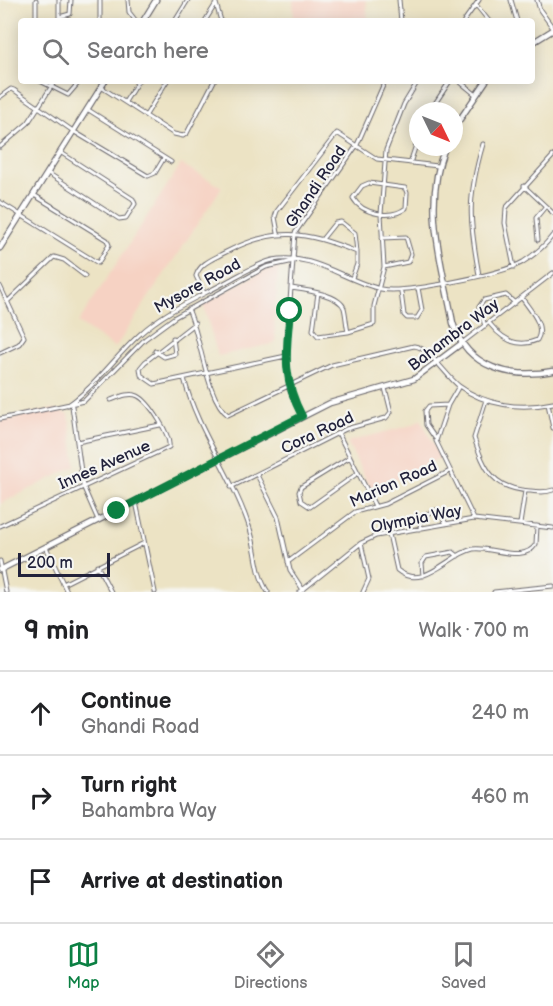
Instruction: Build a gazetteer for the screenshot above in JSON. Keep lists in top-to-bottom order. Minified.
{"streets":{"street":["Ghandi Road","Mysore Road","Bahambra Way","Cora Road","Innes Avenue","Marion Road","Olympia Way"]},"crossings":[["Ghandi Road","Mysore Road"],["Ghandi Road","Bahambra Way"],["Bahambra Way","Cora Road"]],"scale_bar":"200 m","north":"bottom right","page":{"search":"Search here","scale":"200 m","heading":["9 min","Walk · 700 m"],"list":[["Continue","Ghandi Road","240 m"],["Turn right","Bahambra Way","460 m"],"Arrive at destination"],"nav":["Map","Directions","Saved"]}}
